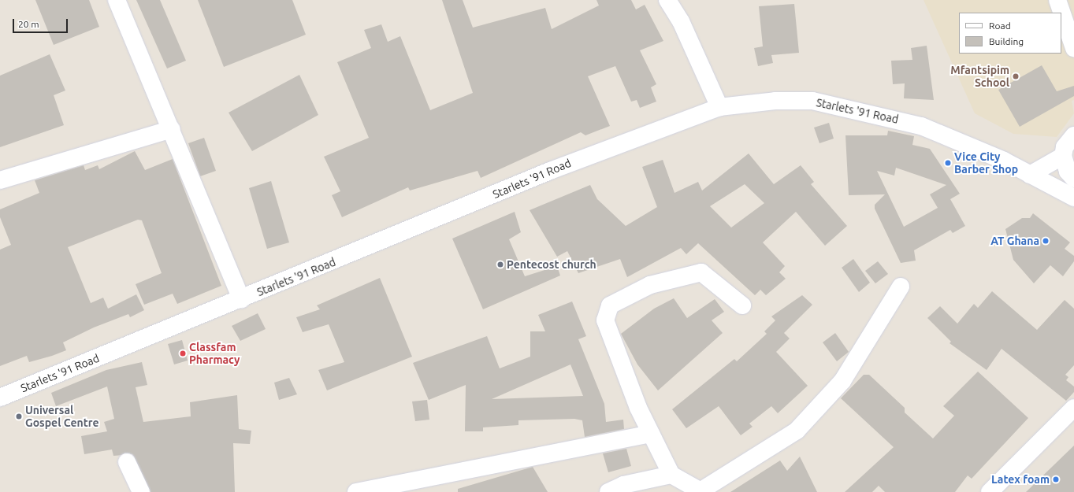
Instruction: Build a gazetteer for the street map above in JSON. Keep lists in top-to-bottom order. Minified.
{"streets":{"street":["Starlets '91 Road"]},"places":["Mfantsipim School","Vice City Barber Shop","AT Ghana","Pentecost church","Classfam Pharmacy","Universal Gospel Centre","Latex foam"],"legend":["Road","Building"],"scale_bar":"20 m"}
